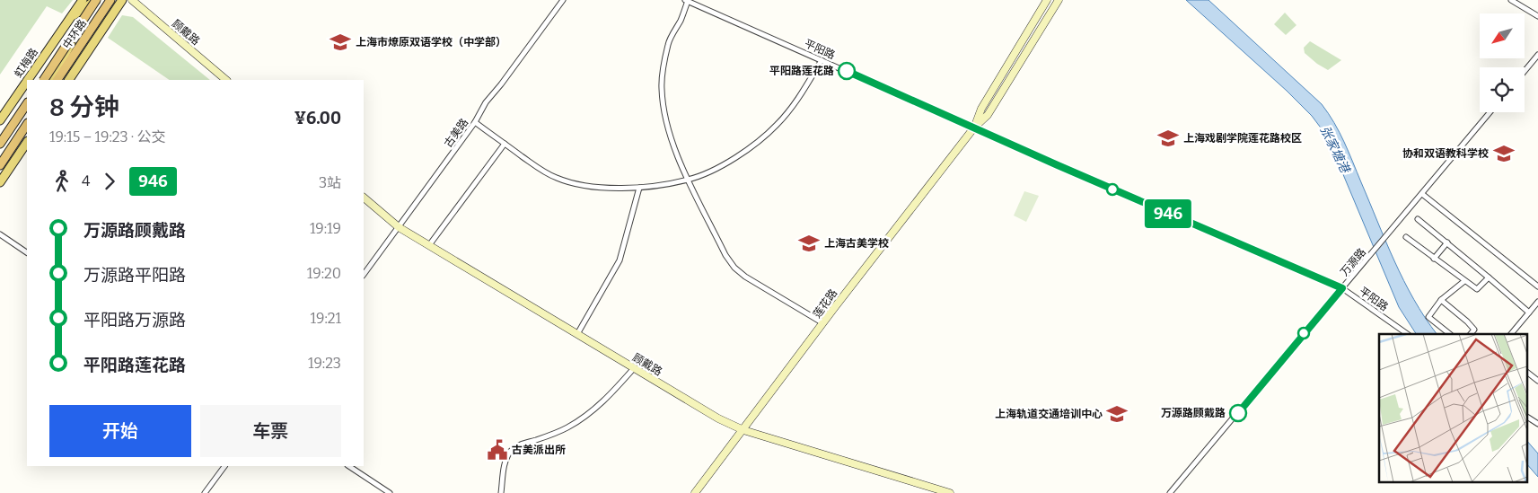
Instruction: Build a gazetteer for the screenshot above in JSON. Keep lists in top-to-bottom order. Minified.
{"streets":{"highway":["中环路"],"main road":["顾戴路","虹梅路","莲花路"],"street":["平阳路","古美路","万源路"]},"crossings":[["顾戴路","古美路"],["顾戴路","莲花路"],["中环路","虹梅路"],["平阳路","万源路"],["平阳路","莲花路"]],"water":["张家塘港"],"places":{"school or university":["上海市燎原双语学校（中学部）","上海戏剧学院莲花路校区","协和双语教科学校","上海古美学校","上海轨道交通培训中心"],"other":["平阳路莲花路","万源路顾戴路"],"public building":["古美派出所"]},"lines":["bus line 946"],"north":"bottom left","page":{"on_map":"946","heading":["8 分钟","19:15 – 19:23 · 公交","¥6.00"],"legs":["4","946","3站"],"list":[{"name":"万源路顾戴路","value":"19:19"},{"name":"万源路平阳路","value":"19:20"},{"name":"平阳路万源路","value":"19:21"},{"name":"平阳路莲花路","value":"19:23"}],"buttons":["开始","车票"]}}
